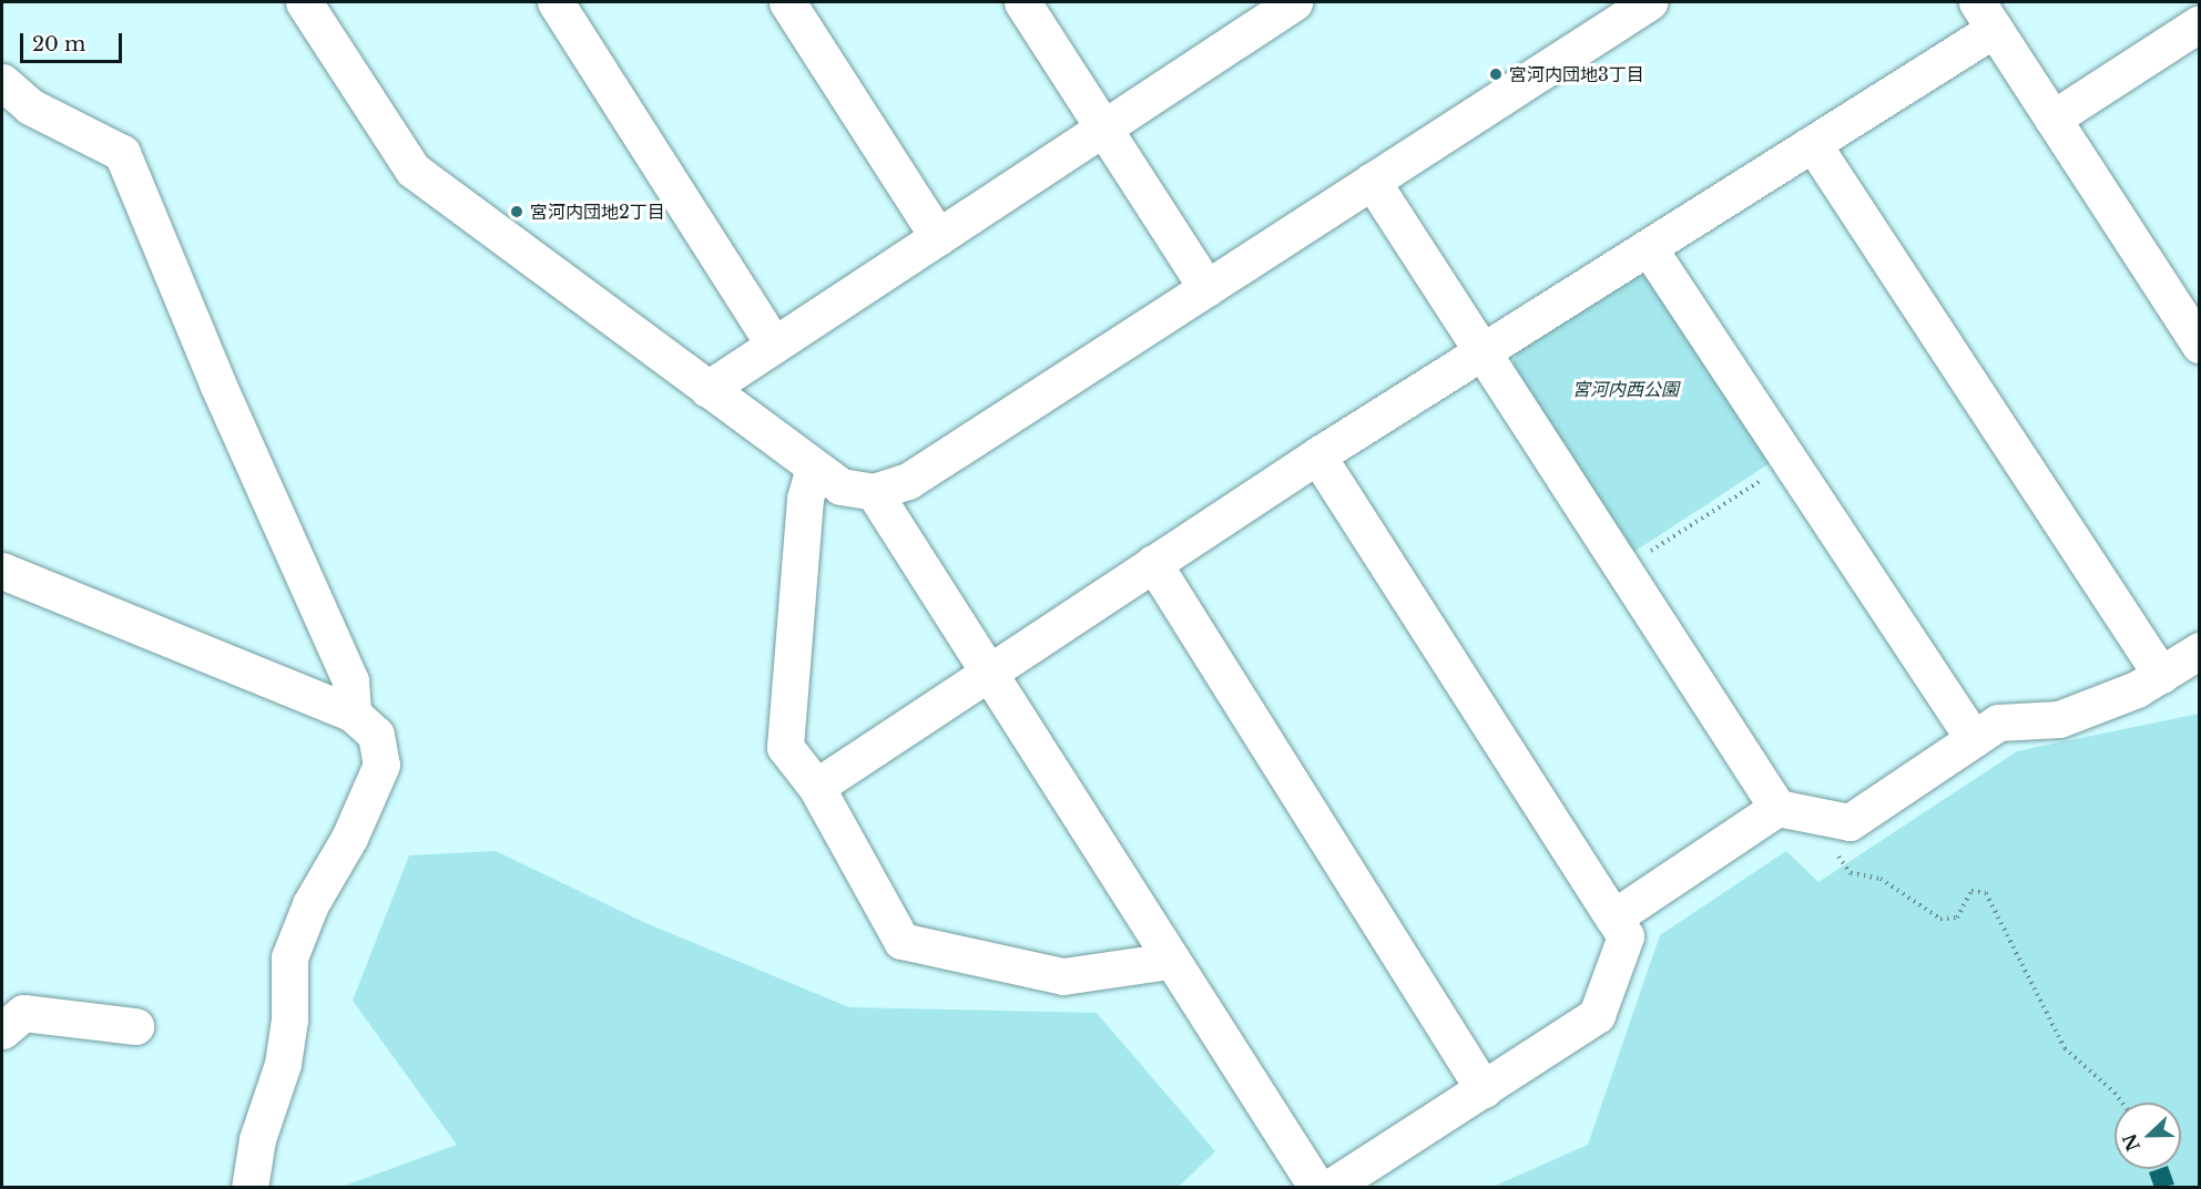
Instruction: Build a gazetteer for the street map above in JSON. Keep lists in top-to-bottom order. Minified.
{"parks":["宮河内西公園"],"places":["宮河内団地3丁目","宮河内団地2丁目"],"scale_bar":"20 m","north":"left"}
